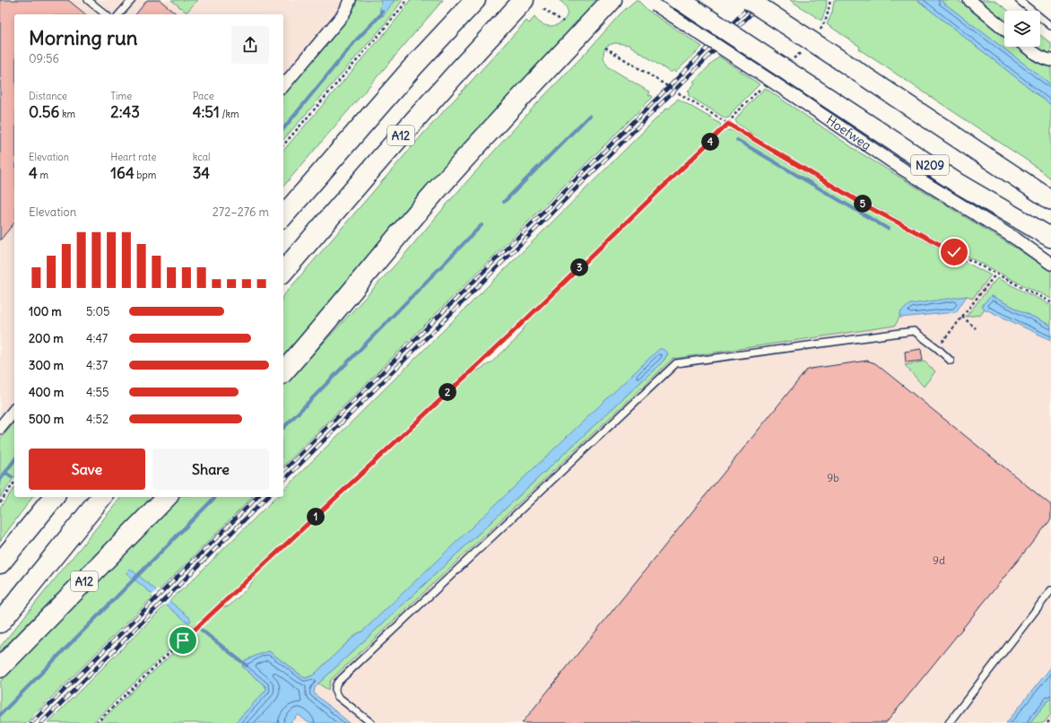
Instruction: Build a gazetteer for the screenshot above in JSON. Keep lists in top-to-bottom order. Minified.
{"streets":{"highway":["A12"],"main road":["Hoefweg","N209"]},"house_numbers":["9b","9d"],"page":{"heading":["Morning run","09:56"],"stats":[["Distance","0.56 km"],["Time","2:43"],["Pace","4:51 /km"],["Elevation","4 m"],["Heart rate","164 bpm"],["kcal","34"]],"pins":["4","5","3","2","1"],"chart":["Elevation","272–276 m"],"list":[{"name":"100 m","note":"5:05"},{"name":"200 m","note":"4:47"},{"name":"300 m","note":"4:37"},{"name":"400 m","note":"4:55"},{"name":"500 m","note":"4:52"}],"buttons":["Save","Share"]}}
